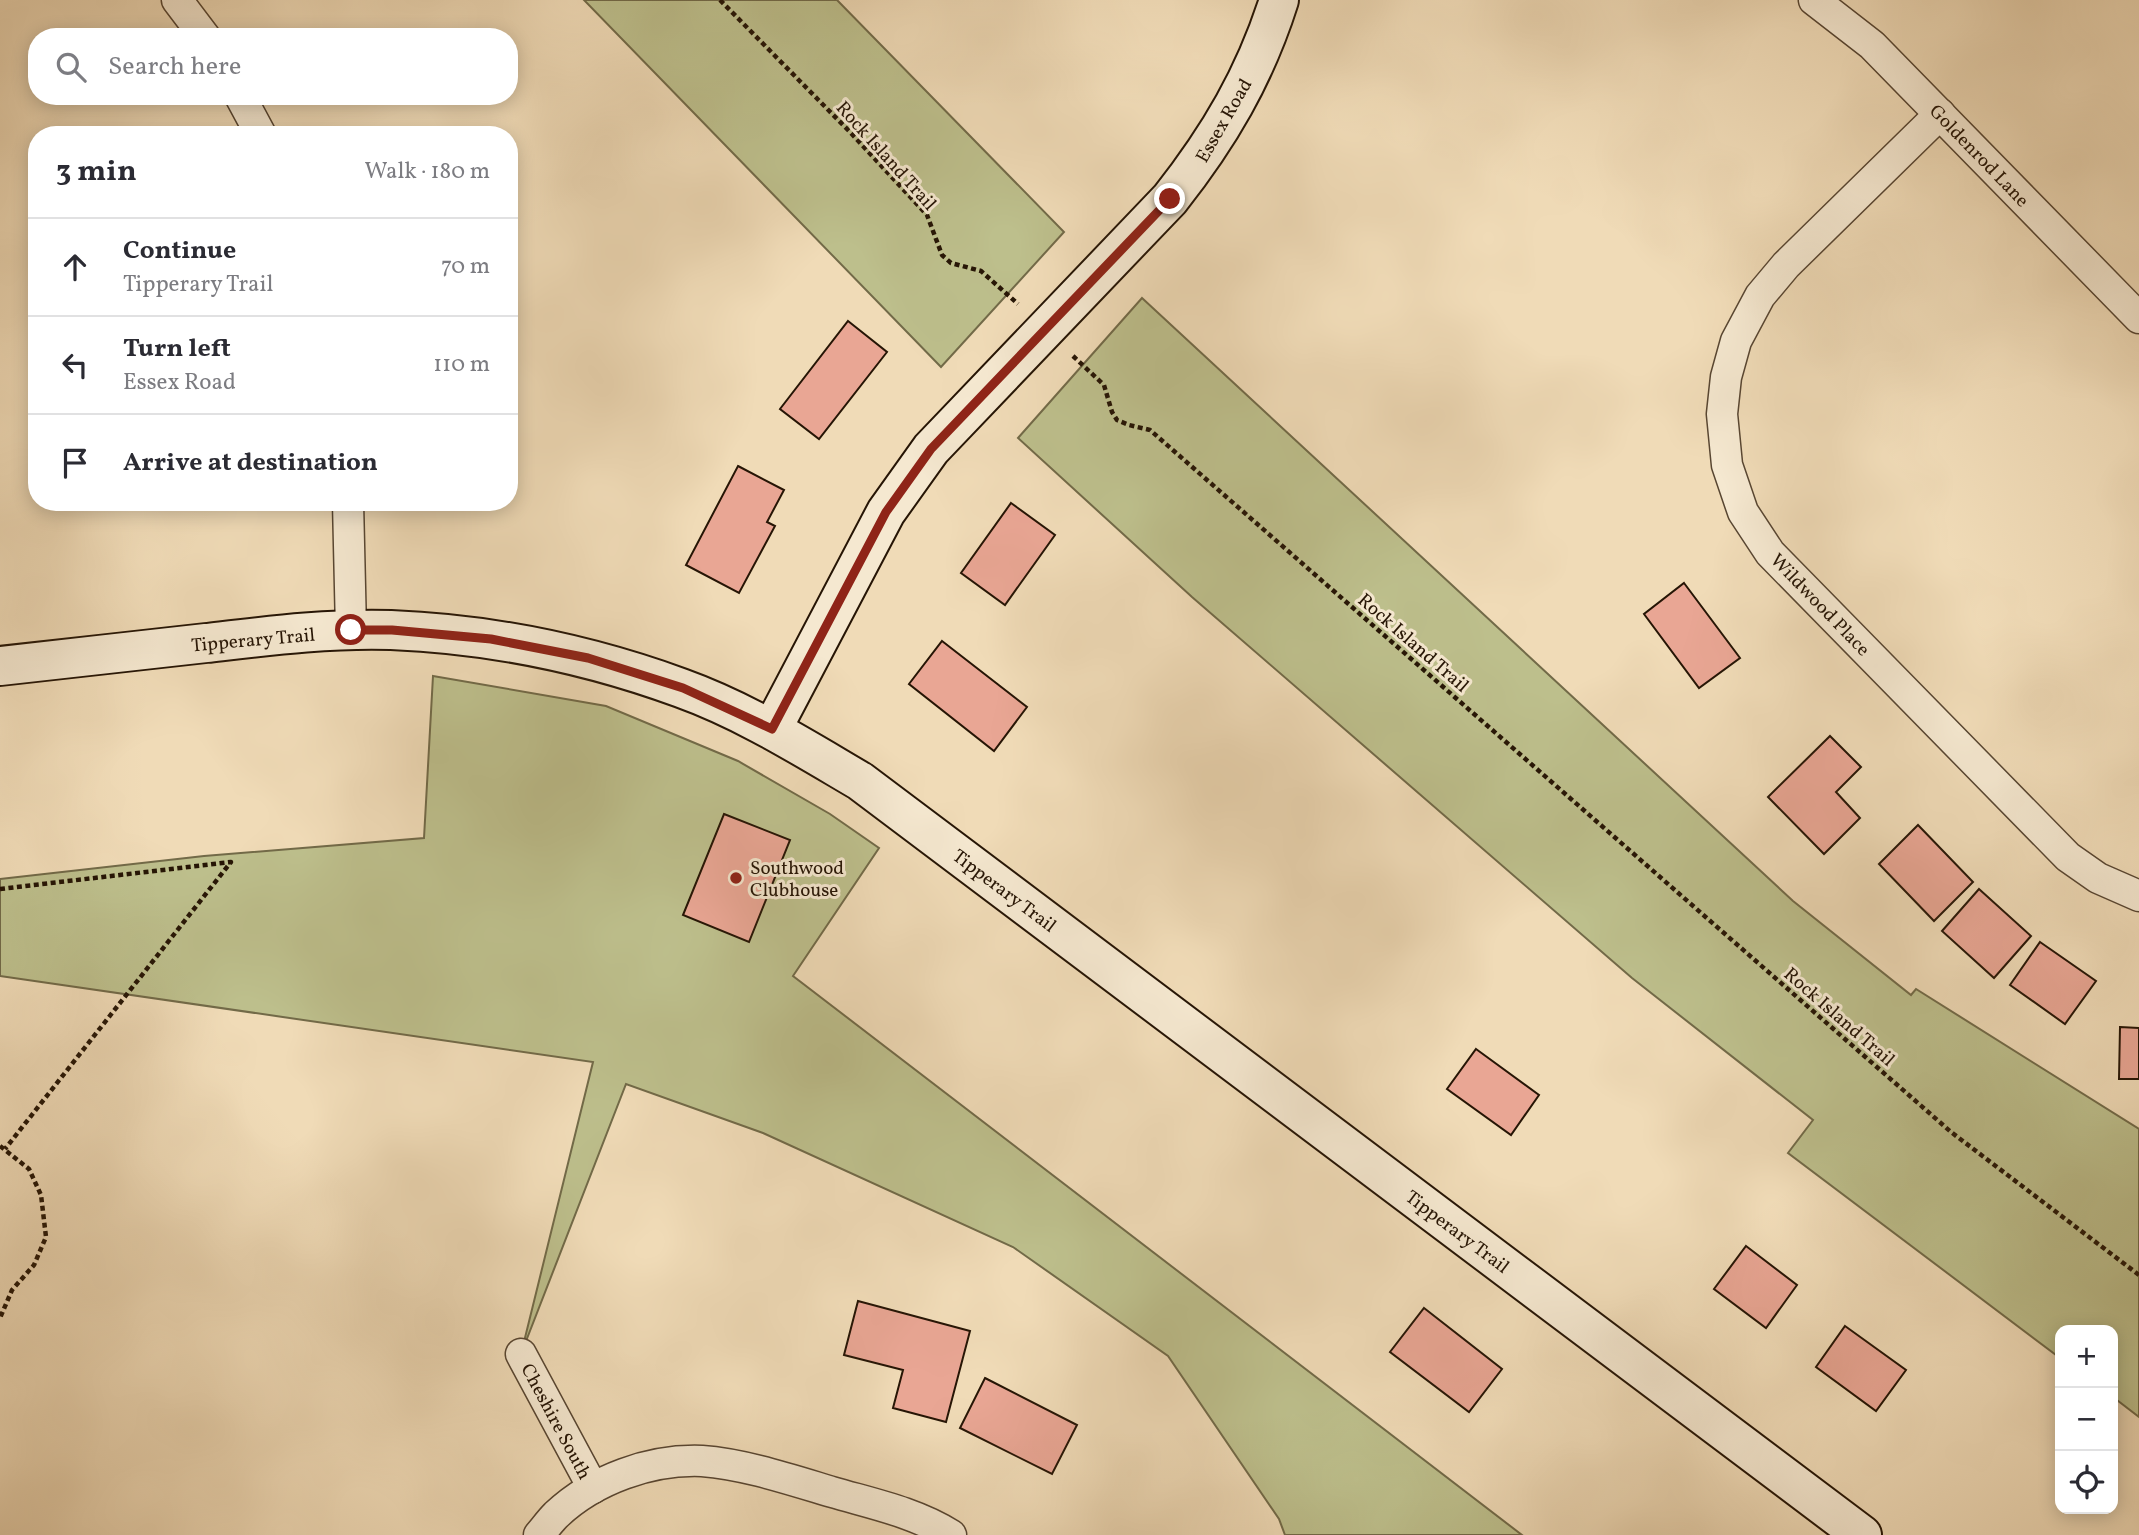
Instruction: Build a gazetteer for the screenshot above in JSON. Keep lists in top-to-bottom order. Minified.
{"streets":{"street":["Essex Road","Goldenrod Lane","Wildwood Place","Tipperary Trail","Cheshire South"],"path":["Rock Island Trail"]},"crossings":[["Essex Road","Rock Island Trail"],["Essex Road","Tipperary Trail"],["Goldenrod Lane","Wildwood Place"]],"places":["Southwood Clubhouse"],"page":{"search":"Search here","heading":["3 min","Walk · 180 m"],"list":[["Continue","Tipperary Trail","70 m"],["Turn left","Essex Road","110 m"],"Arrive at destination"],"map_buttons":["+","−"]}}
